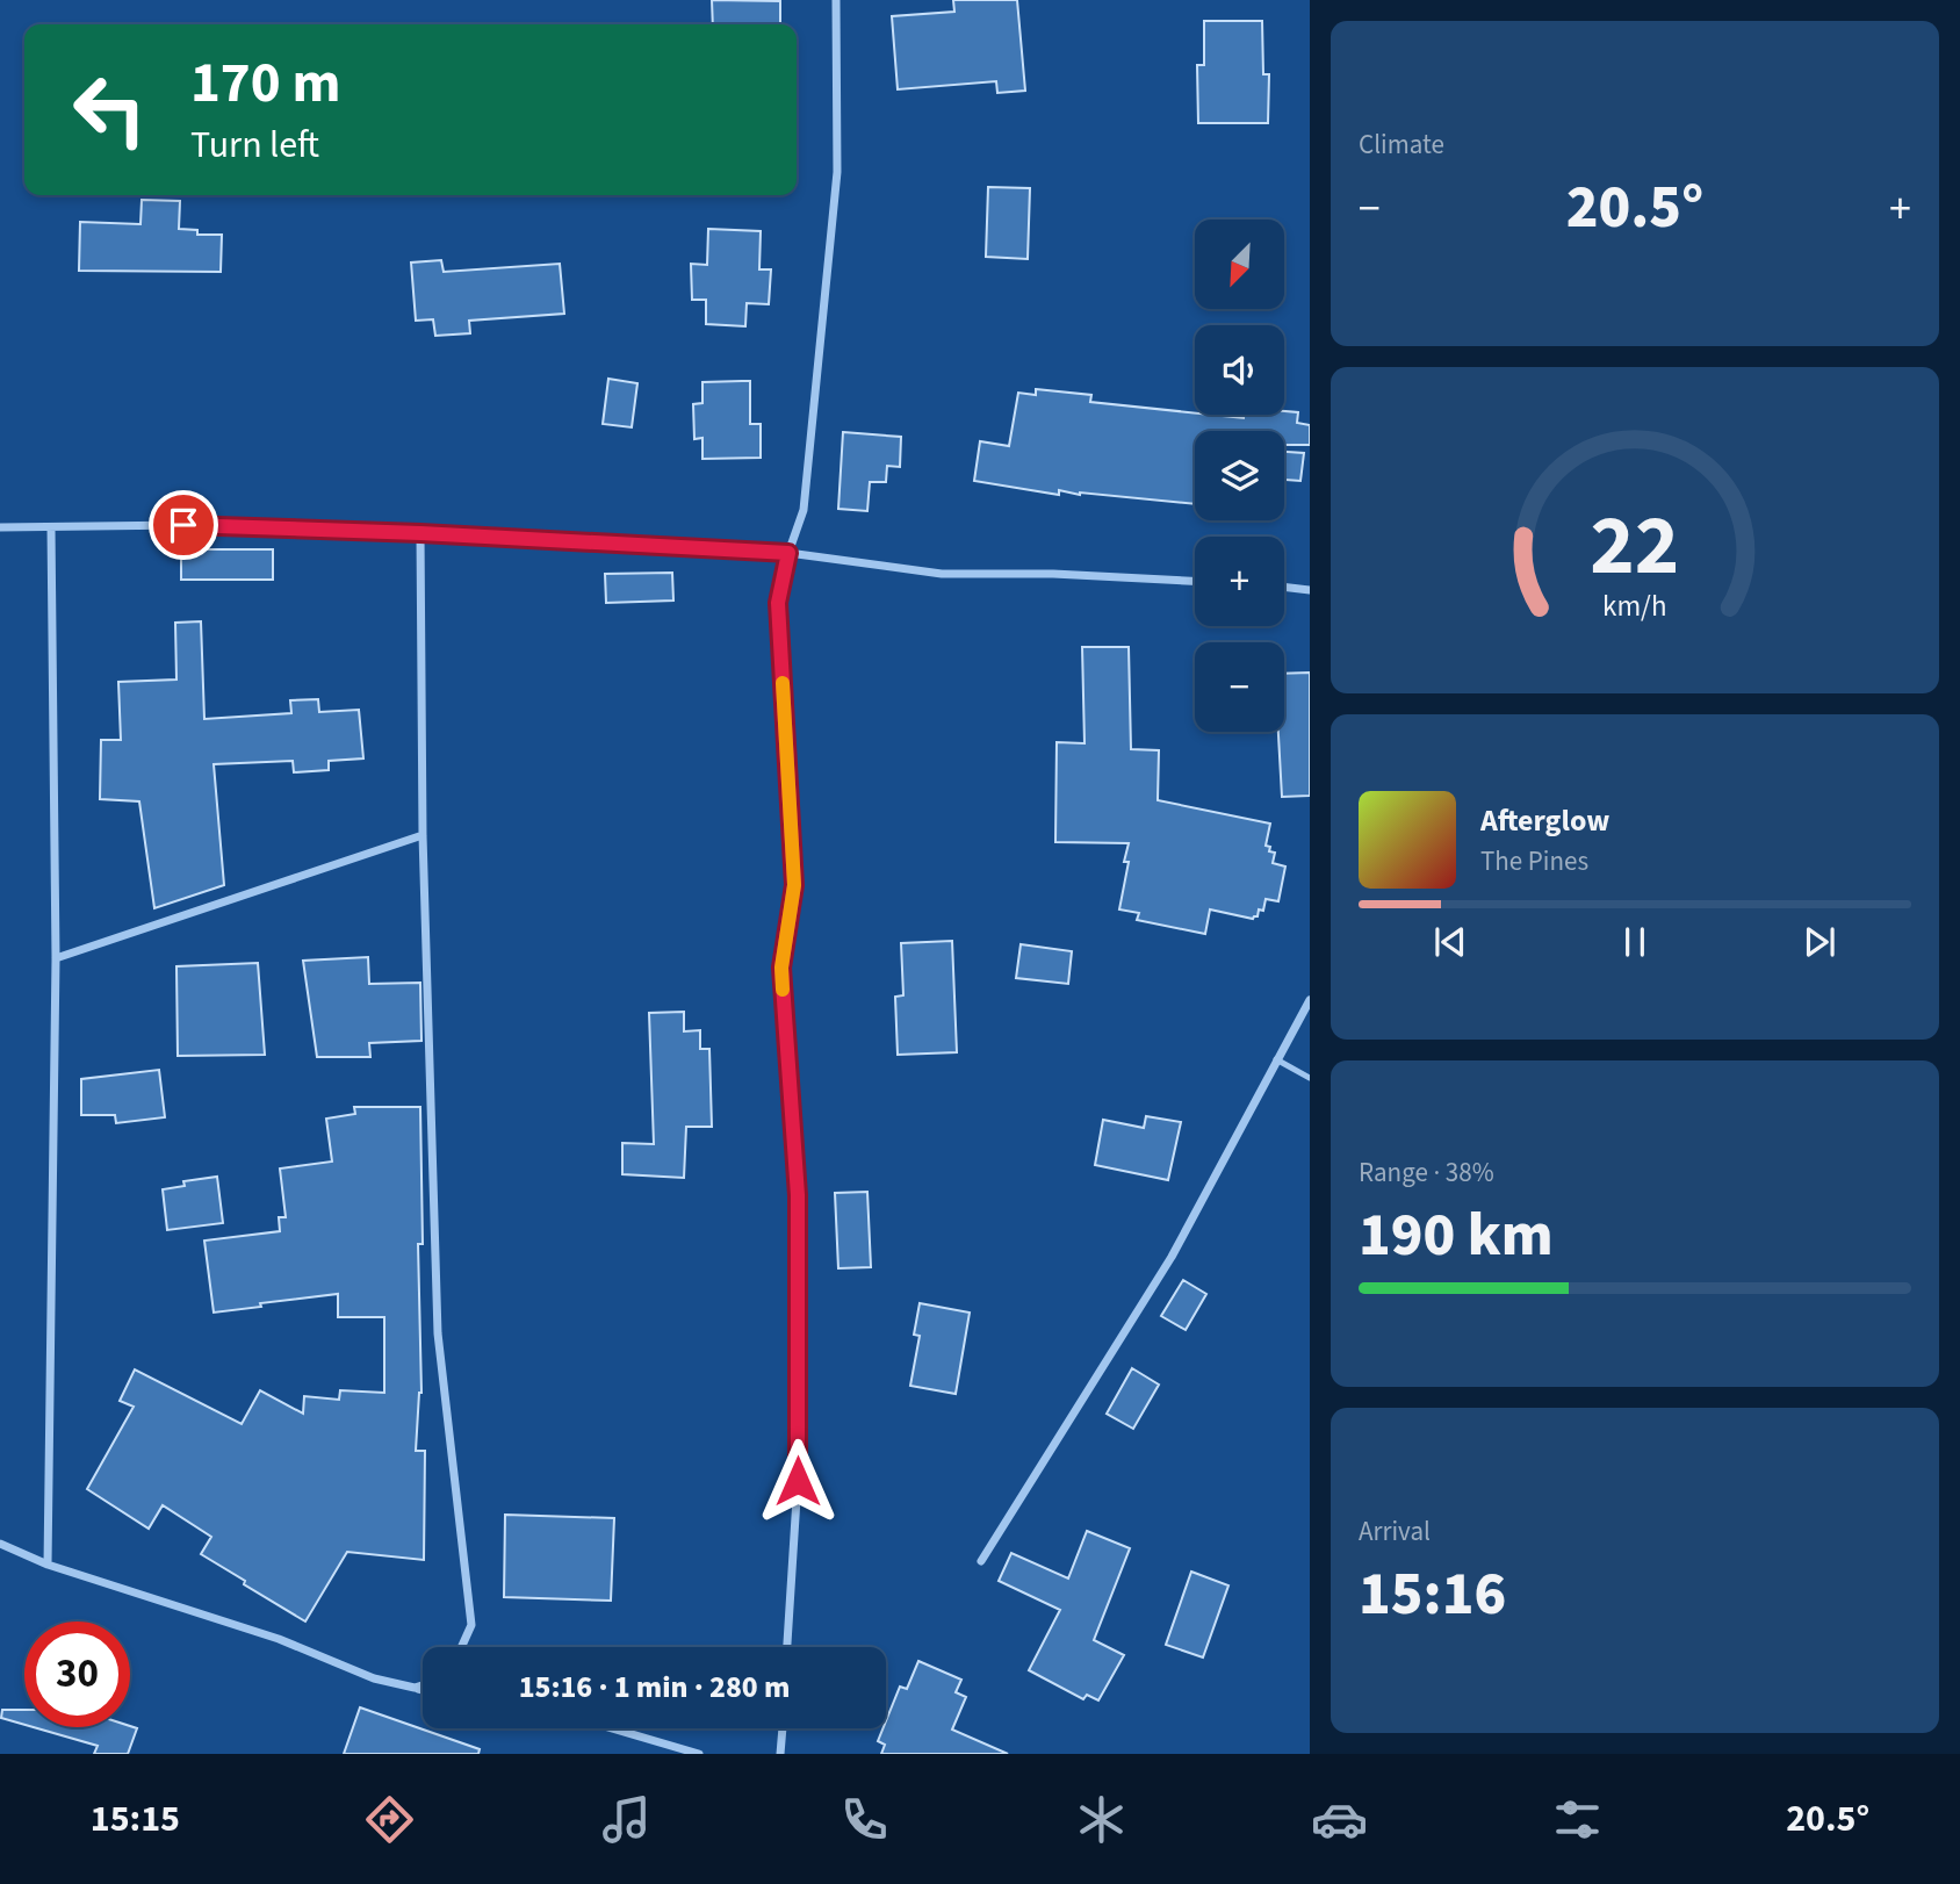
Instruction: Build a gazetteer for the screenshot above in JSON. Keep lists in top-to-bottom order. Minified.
{"north":"bottom left","page":{"tile":["Climate",["Range · 38%","190 km"],["Arrival","15:16"]],"turn":["170 m","Turn left"],"heat":["−","20.5°","+"],"map_buttons":["+","−"],"song":["Afterglow","The Pines"],"limit":"30","trip":"15:16 · 1 min · 280 m","tabs":["15:15","20.5°"],"gauge":["22","km/h"]}}
